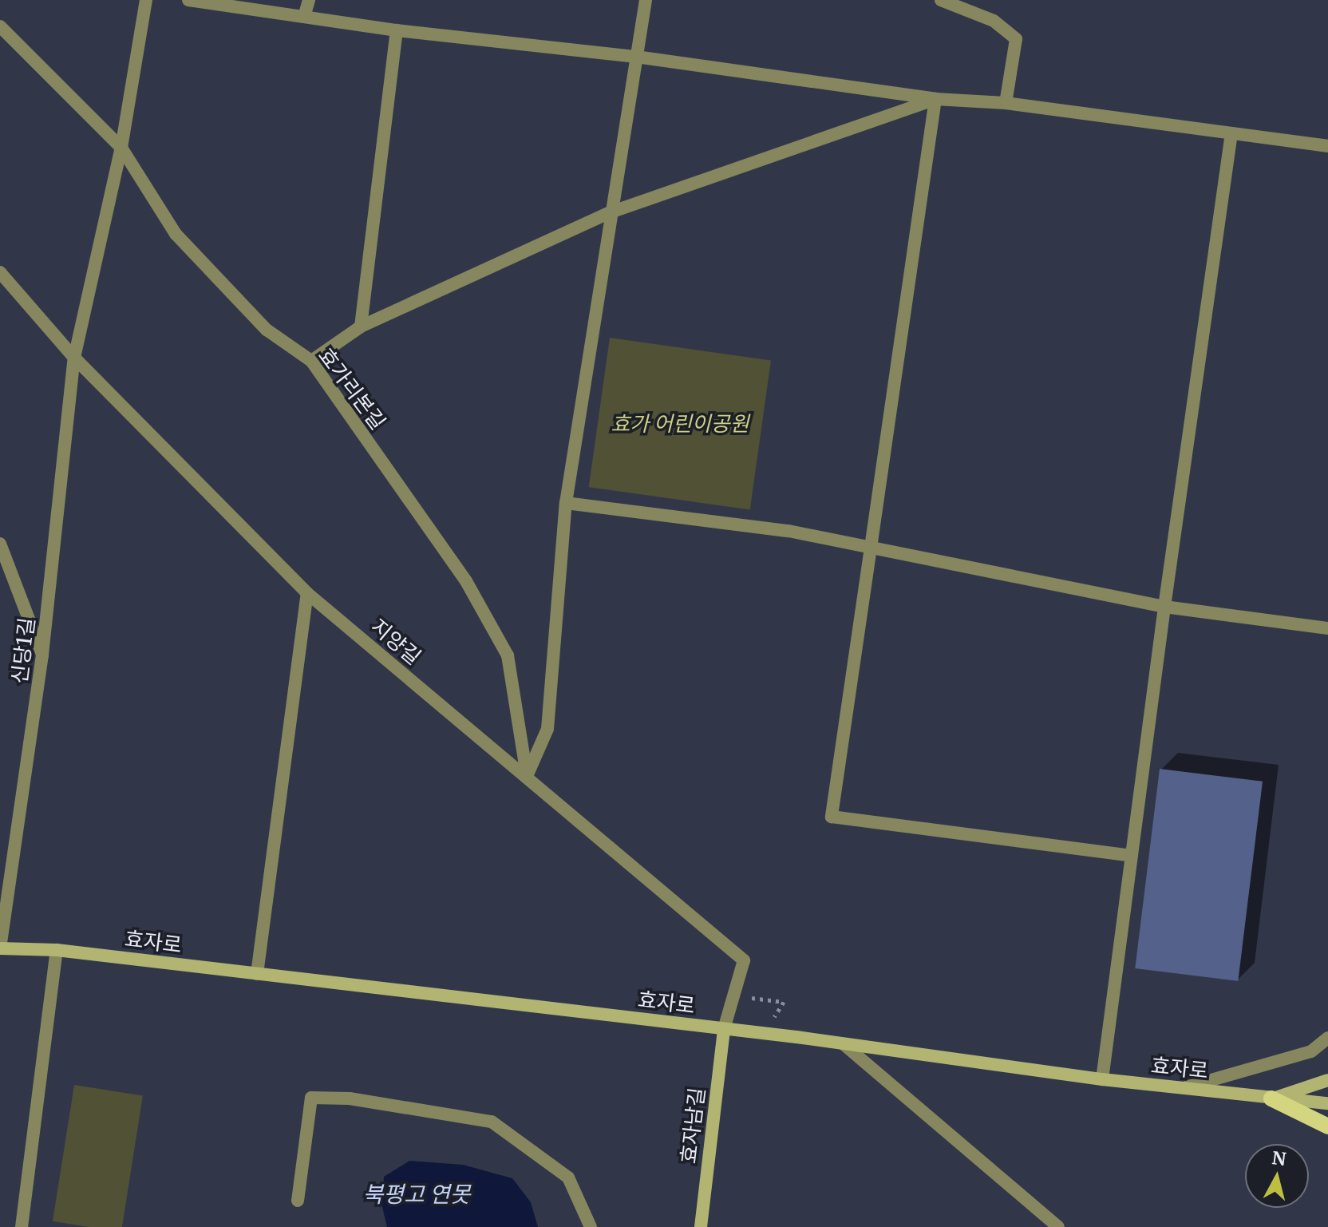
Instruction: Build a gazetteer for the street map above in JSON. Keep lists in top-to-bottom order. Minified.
{"streets":{"street":["효가리본길","지양길","신당1길","효자로","효자남길"]},"crossings":[["효가리본길","지양길"],["효가리본길","신당1길"],["지양길","신당1길"],["지양길","효자로"],["지양길","효자남길"],["신당1길","효자로"],["효자로","효자남길"]],"water":["북평고 연못"],"parks":["효가 어린이공원"],"north":"top"}
